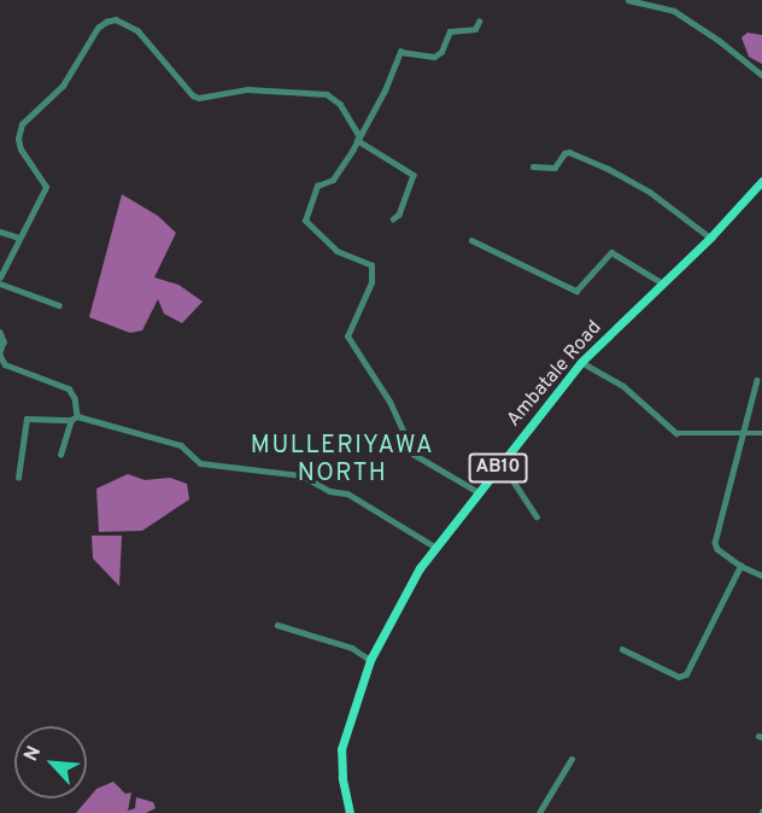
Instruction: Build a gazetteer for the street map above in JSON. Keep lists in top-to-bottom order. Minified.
{"streets":{"main road":["Ambatale Road","AB10"]},"districts":["MULLERIYAWA NORTH"],"north":"top left"}
